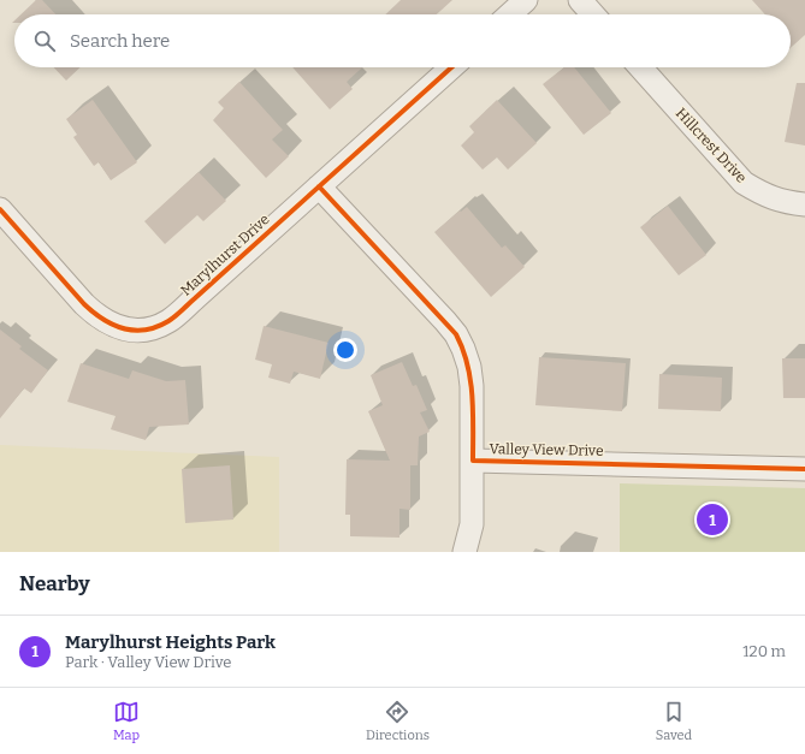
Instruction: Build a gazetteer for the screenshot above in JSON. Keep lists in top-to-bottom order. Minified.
{"streets":{"street":["Hillcrest Drive","Marylhurst Drive","Valley View Drive"]},"crossings":[["Marylhurst Drive","Valley View Drive"]],"page":{"search":"Search here","pins":"1","heading":"Nearby","list":[{"mark":"1","name":"Marylhurst Heights Park","note":"Park · Valley View Drive","value":"120 m"}],"nav":["Map","Directions","Saved"]}}
